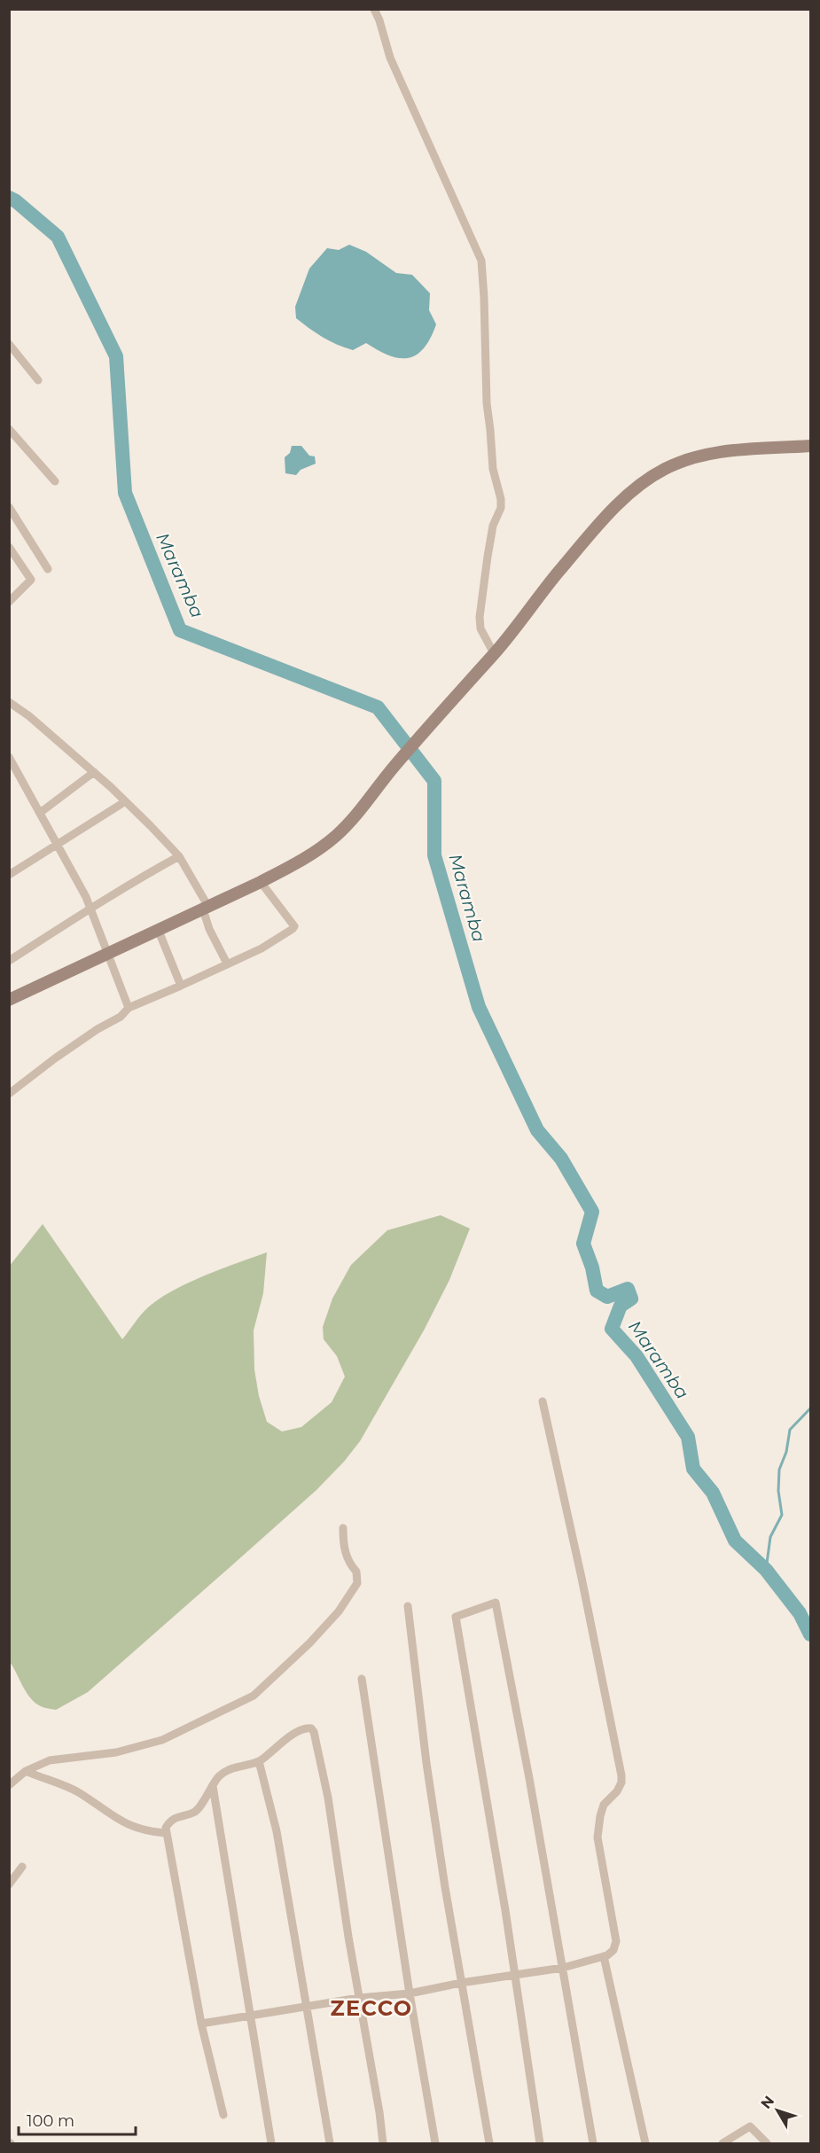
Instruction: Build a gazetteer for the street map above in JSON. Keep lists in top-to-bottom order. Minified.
{"districts":["ZECCO"],"water":["Maramba"],"scale_bar":"100 m","north":"top left"}
